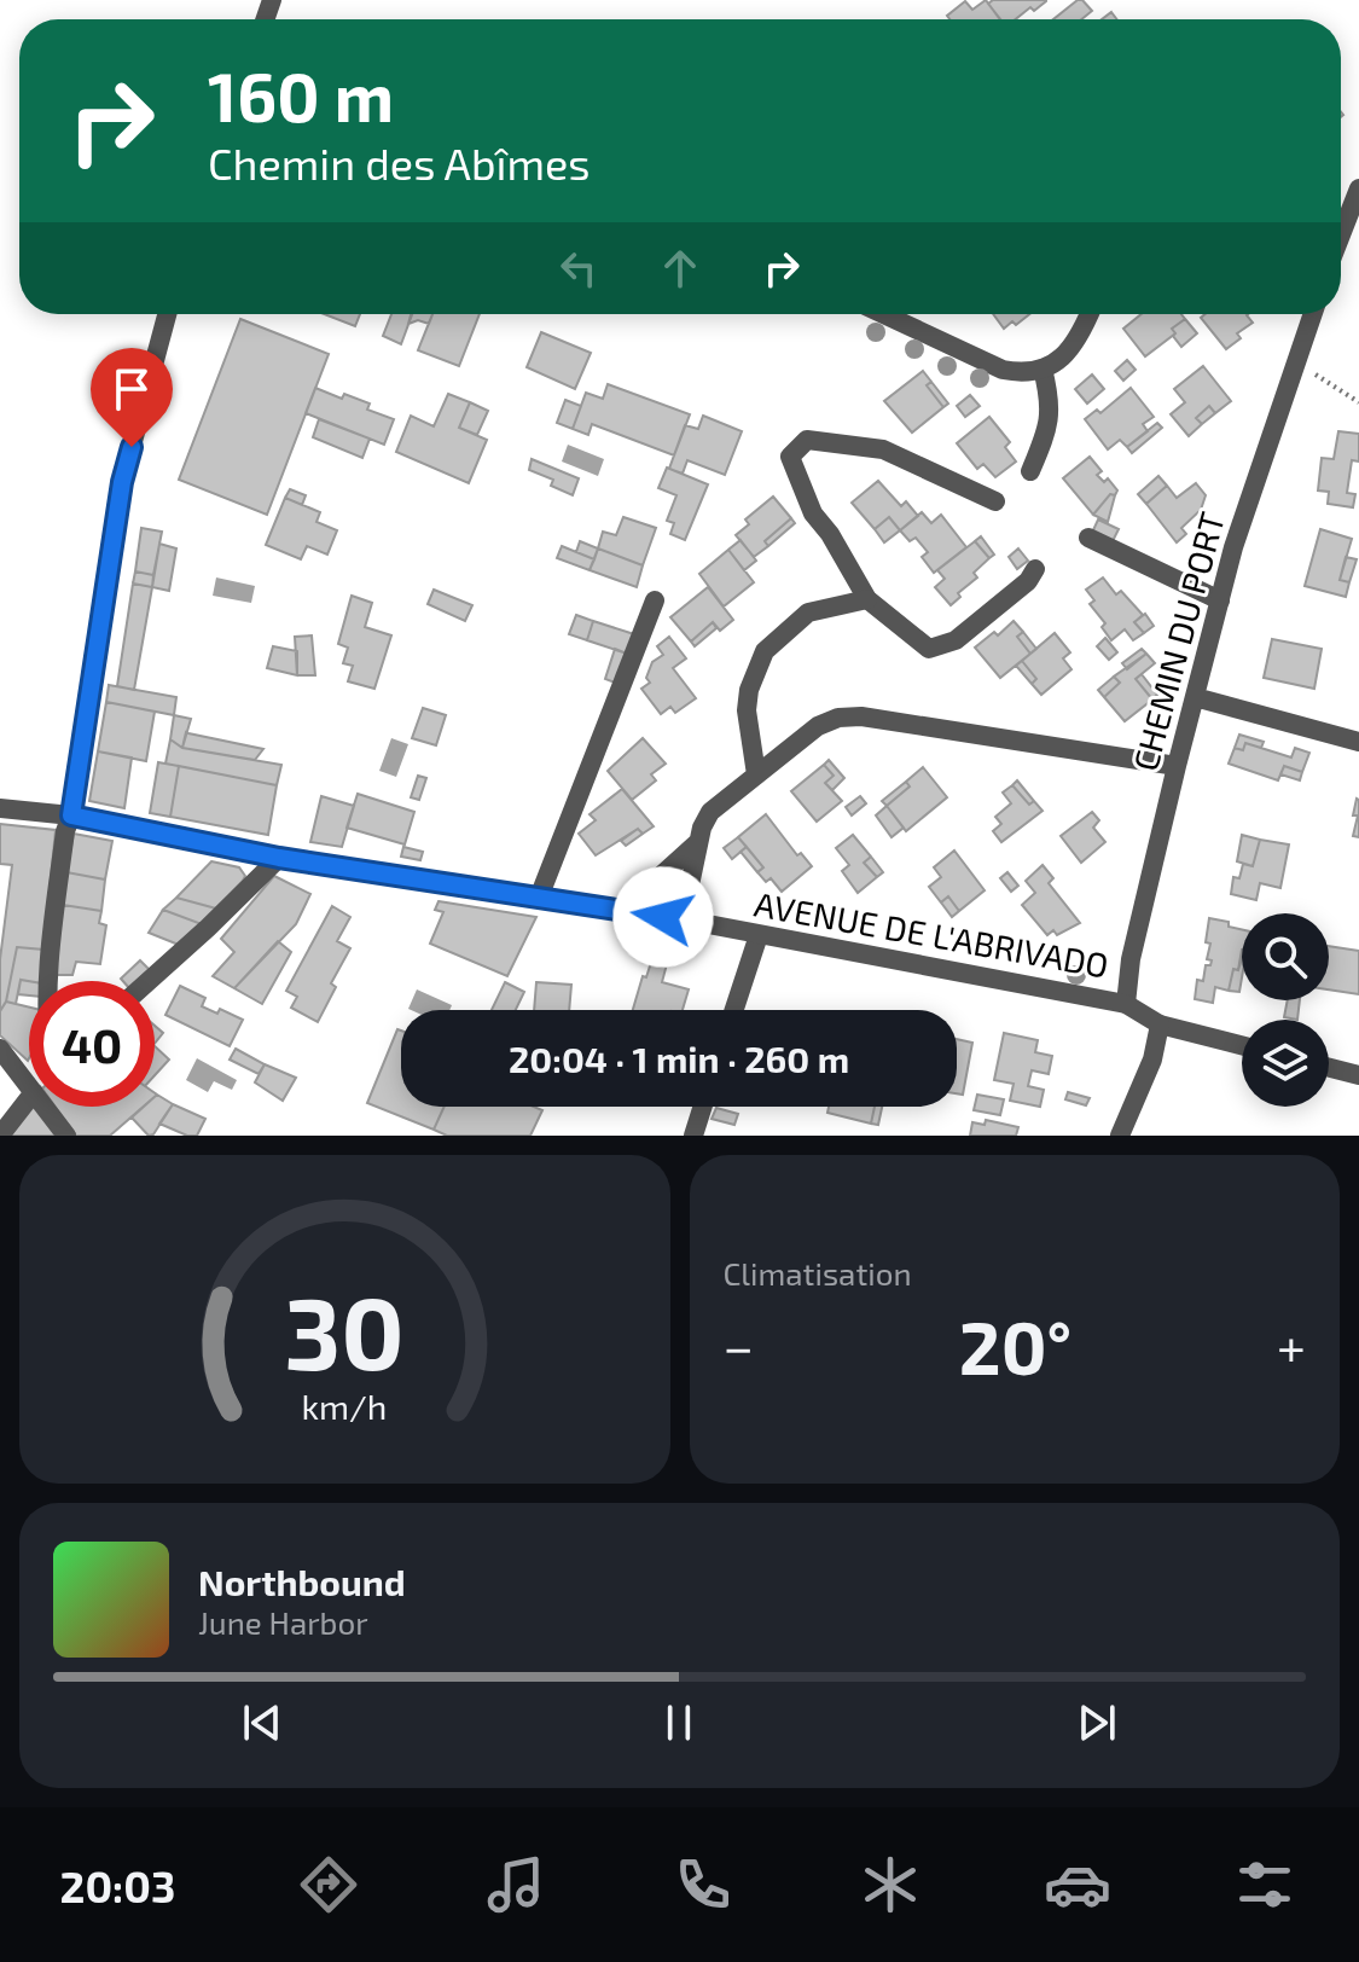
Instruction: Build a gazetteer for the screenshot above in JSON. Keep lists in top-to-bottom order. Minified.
{"streets":{"street":["CHEMIN DU PORT","AVENUE DE L'ABRIVADO"]},"crossings":[["CHEMIN DU PORT","AVENUE DE L'ABRIVADO"]],"page":{"turn":["160 m","Chemin des Abîmes"],"limit":"40","trip":"20:04 · 1 min · 260 m","tile":"Climatisation","heat":["−","20°","+"],"song":["Northbound","June Harbor"],"tabs":"20:03","gauge":["30","km/h"]}}
